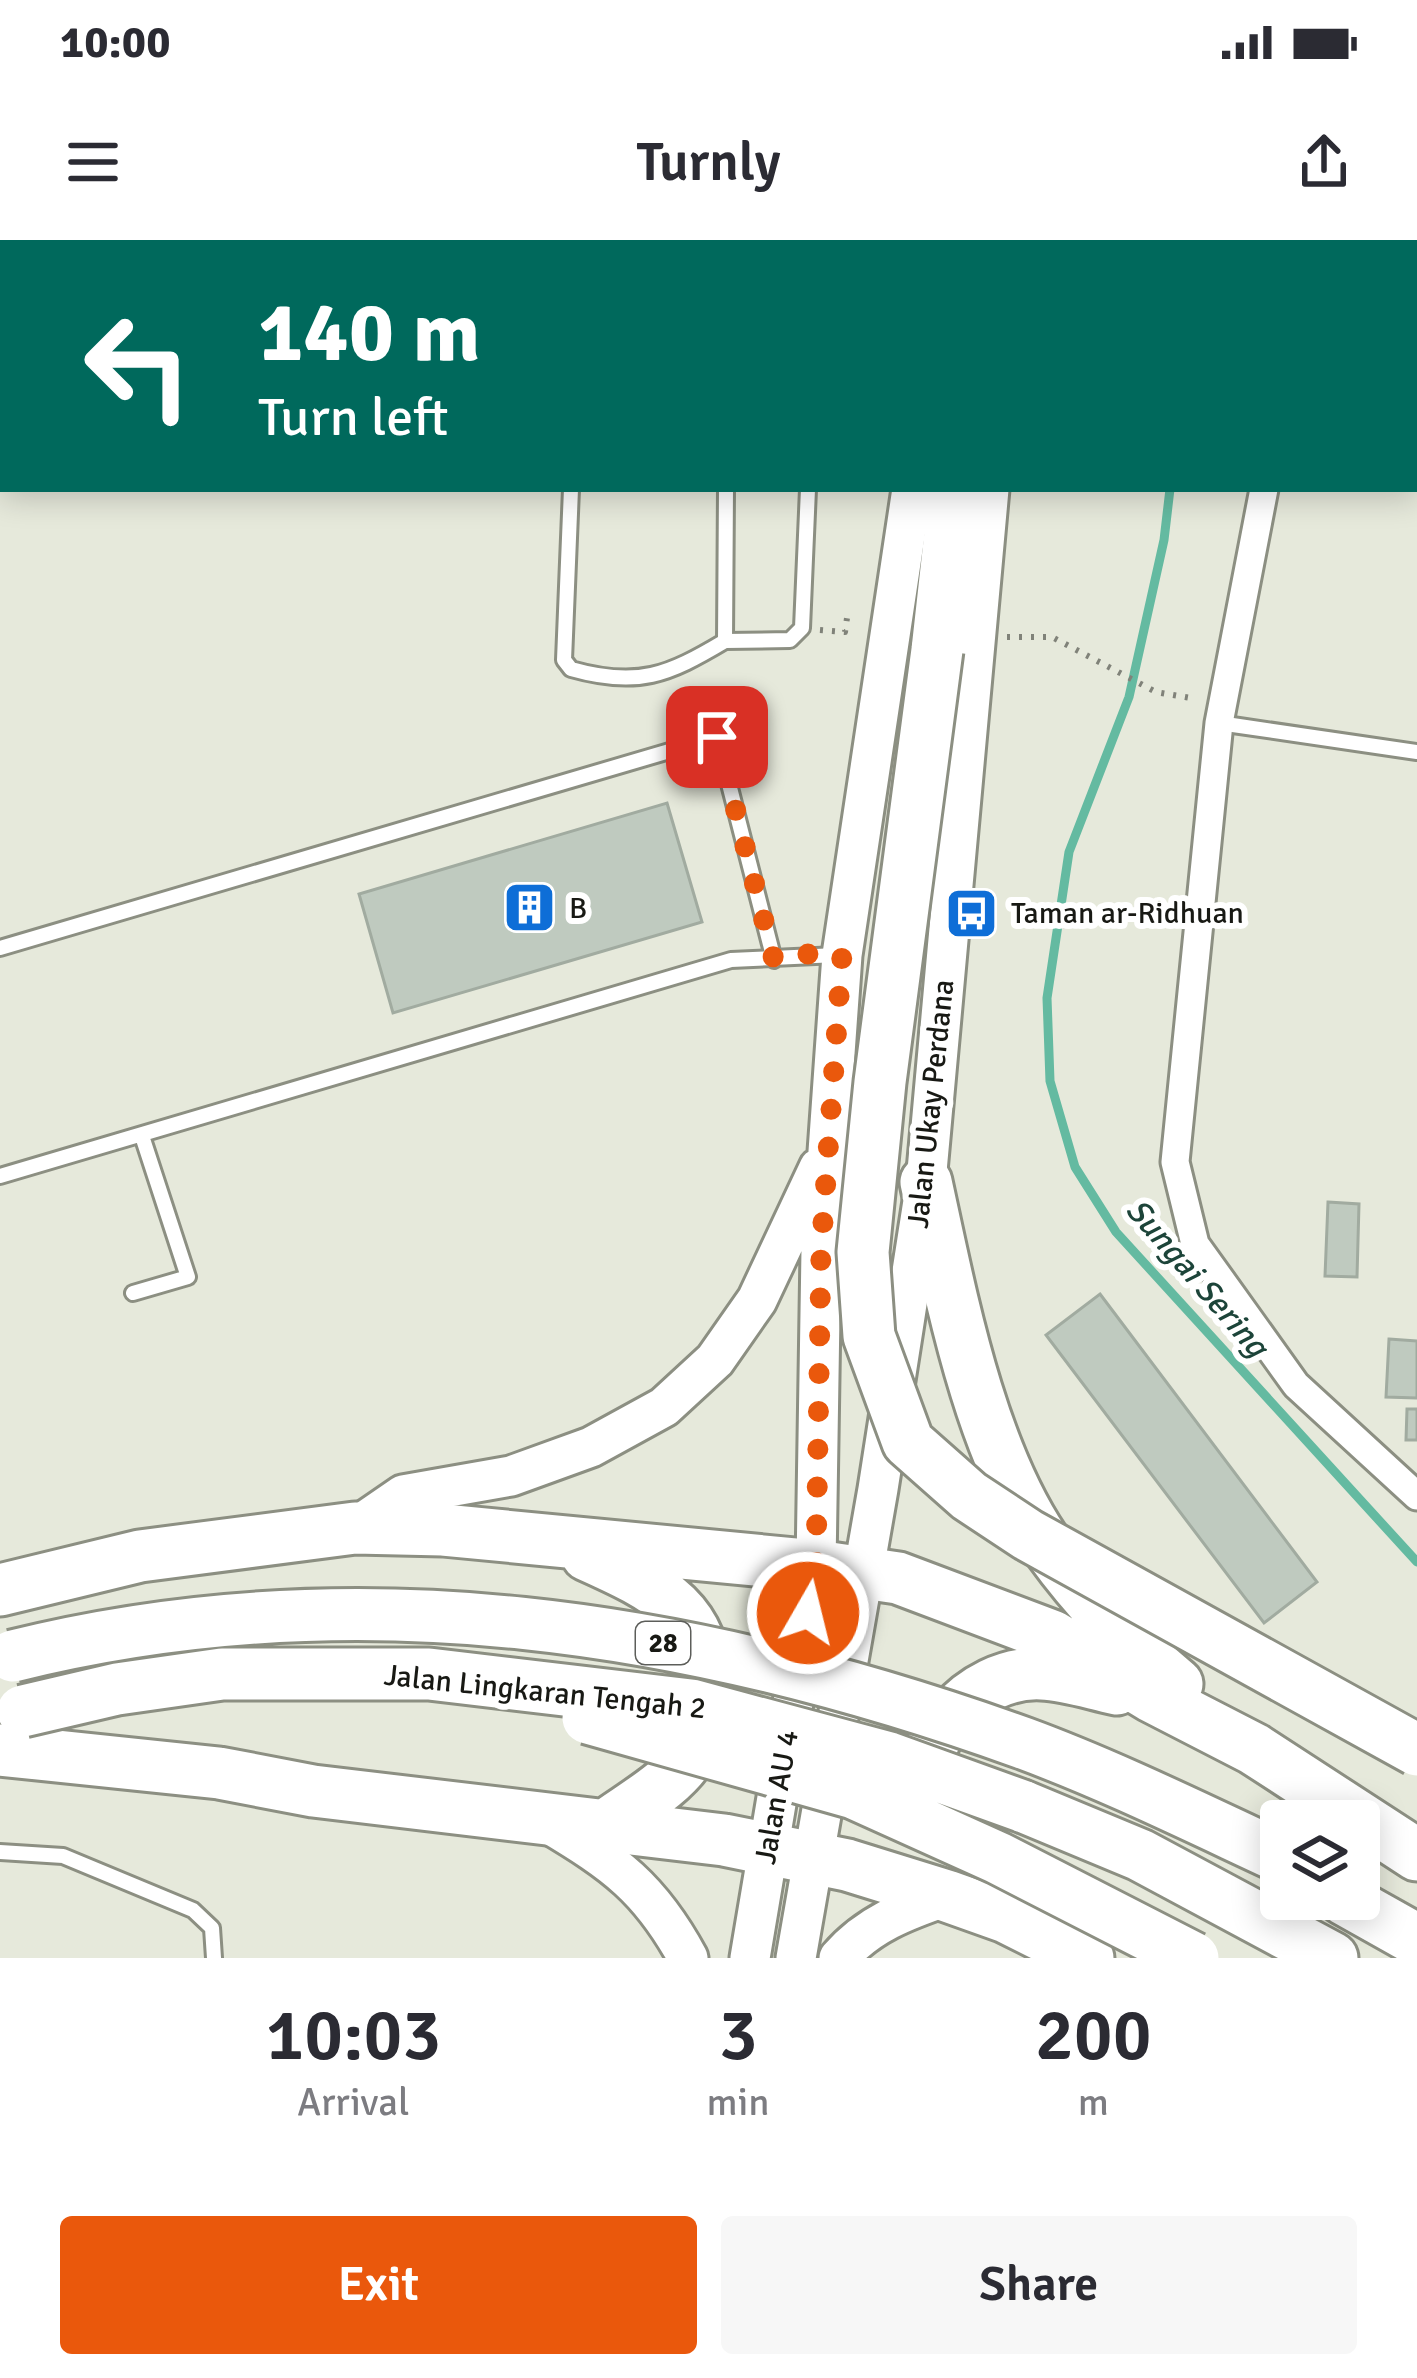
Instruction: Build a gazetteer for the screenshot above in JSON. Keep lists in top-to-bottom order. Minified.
{"streets":{"highway":["28","Jalan Lingkaran Tengah 2"],"street":["Jalan Ukay Perdana","Jalan AU 4"]},"crossings":[["Jalan Ukay Perdana","Jalan AU 4"]],"water":["Sungai Sering"],"places":{"building":["B"],"bus stop":["Taman ar-Ridhuan"]},"page":{"status":"10:00","header":"Turnly","turn":["140 m","Turn left"],"eta":["10:03","Arrival","3","min","200","m"],"buttons":["Exit","Share"]}}
